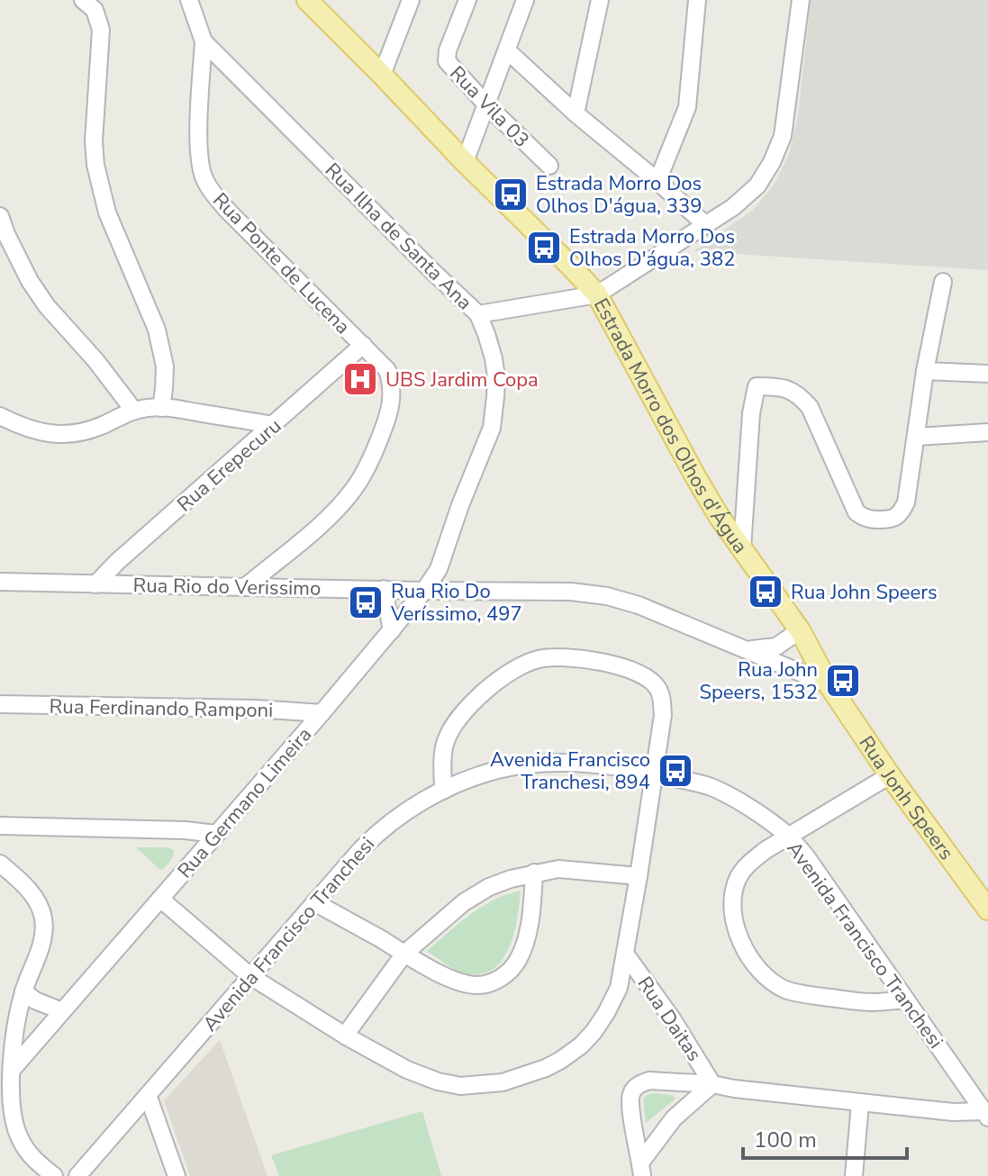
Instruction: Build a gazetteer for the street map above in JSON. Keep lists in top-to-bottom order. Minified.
{"streets":{"main road":["Estrada Morro dos Olhos d'Água","Rua Jonh Speers"],"street":["Rua Vila 03","Rua Ilha de Santa Ana","Rua Ponte de Lucena","Rua Erepecuru","Rua Rio do Verissimo","Rua Ferdinando Ramponi","Rua Germano Limeira","Avenida Francisco Tranchesi","Rua Daitas"]},"crossings":[["Rua Ilha de Santa Ana","Rua Ponte de Lucena"],["Rua Ilha de Santa Ana","Rua Rio do Verissimo"],["Rua Ilha de Santa Ana","Rua Germano Limeira"],["Rua Ponte de Lucena","Rua Erepecuru"],["Rua Ponte de Lucena","Rua Rio do Verissimo"],["Estrada Morro dos Olhos d'Água","Rua Rio do Verissimo"],["Estrada Morro dos Olhos d'Água","Rua Jonh Speers"],["Rua Erepecuru","Rua Rio do Verissimo"],["Rua Rio do Verissimo","Rua Jonh Speers"],["Rua Rio do Verissimo","Rua Germano Limeira"],["Rua Ferdinando Ramponi","Rua Germano Limeira"]],"places":{"bus stop":["Estrada Morro Dos Olhos D'água, 339","Estrada Morro Dos Olhos D'água, 382","Rua John Speers","Rua Rio Do Veríssimo, 497","Rua John Speers, 1532","Avenida Francisco Tranchesi, 894"],"hospital":["UBS Jardim Copa"]},"scale_bar":"100 m"}
